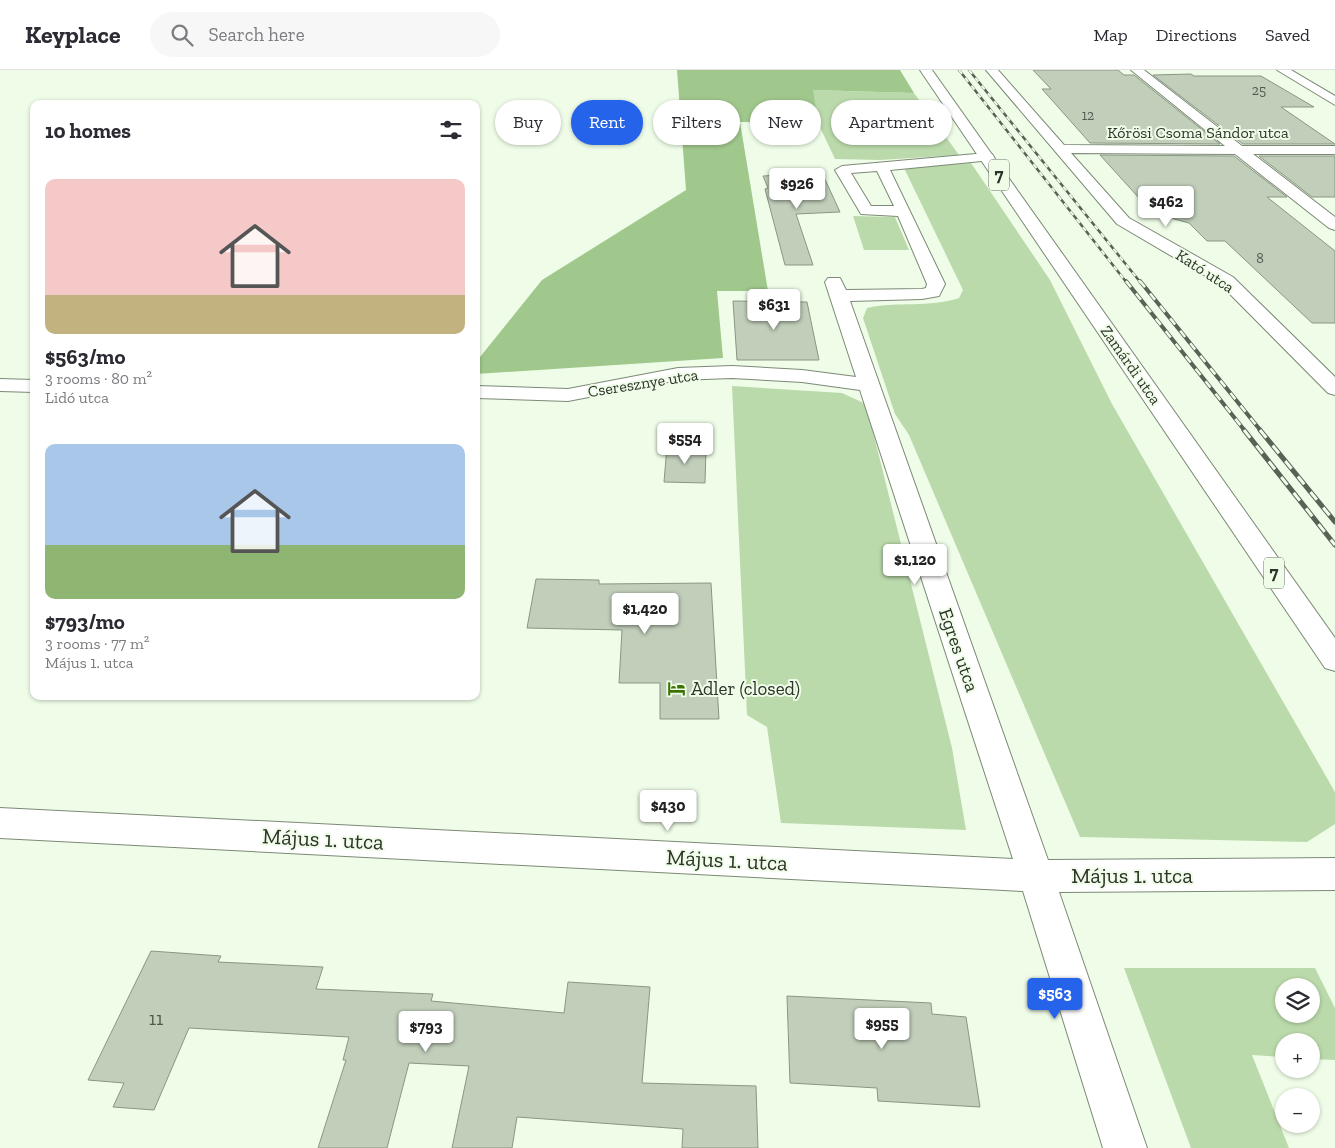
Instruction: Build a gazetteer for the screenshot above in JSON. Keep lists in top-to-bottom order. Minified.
{"streets":{"street":["Kőrösi Csoma Sándor utca","7","Kató utca","Zamárdi utca","Cseresznye utca","Egres utca","Május 1. utca"]},"crossings":[["Kőrösi Csoma Sándor utca","Kató utca"],["Cseresznye utca","Egres utca"],["Egres utca","Május 1. utca"]],"places":{"hotel":["Adler (closed)"]},"house_numbers":["25","12","8","11"],"page":{"header":"Keyplace","search":"Search here","nav":["Map","Directions","Saved"],"chip":["Buy","Rent","Filters","New","Apartment"],"heading":"10 homes","list":[{"name":"$563/mo","note":"3 rooms · 80 m² · Lidó utca"},{"name":"$793/mo","note":"3 rooms · 77 m² · Május 1. utca"}],"price":["$926","$462","$631","$554","$1,120","$1,420","$430","$563","$955","$793"],"map_buttons":["+","−"]}}
